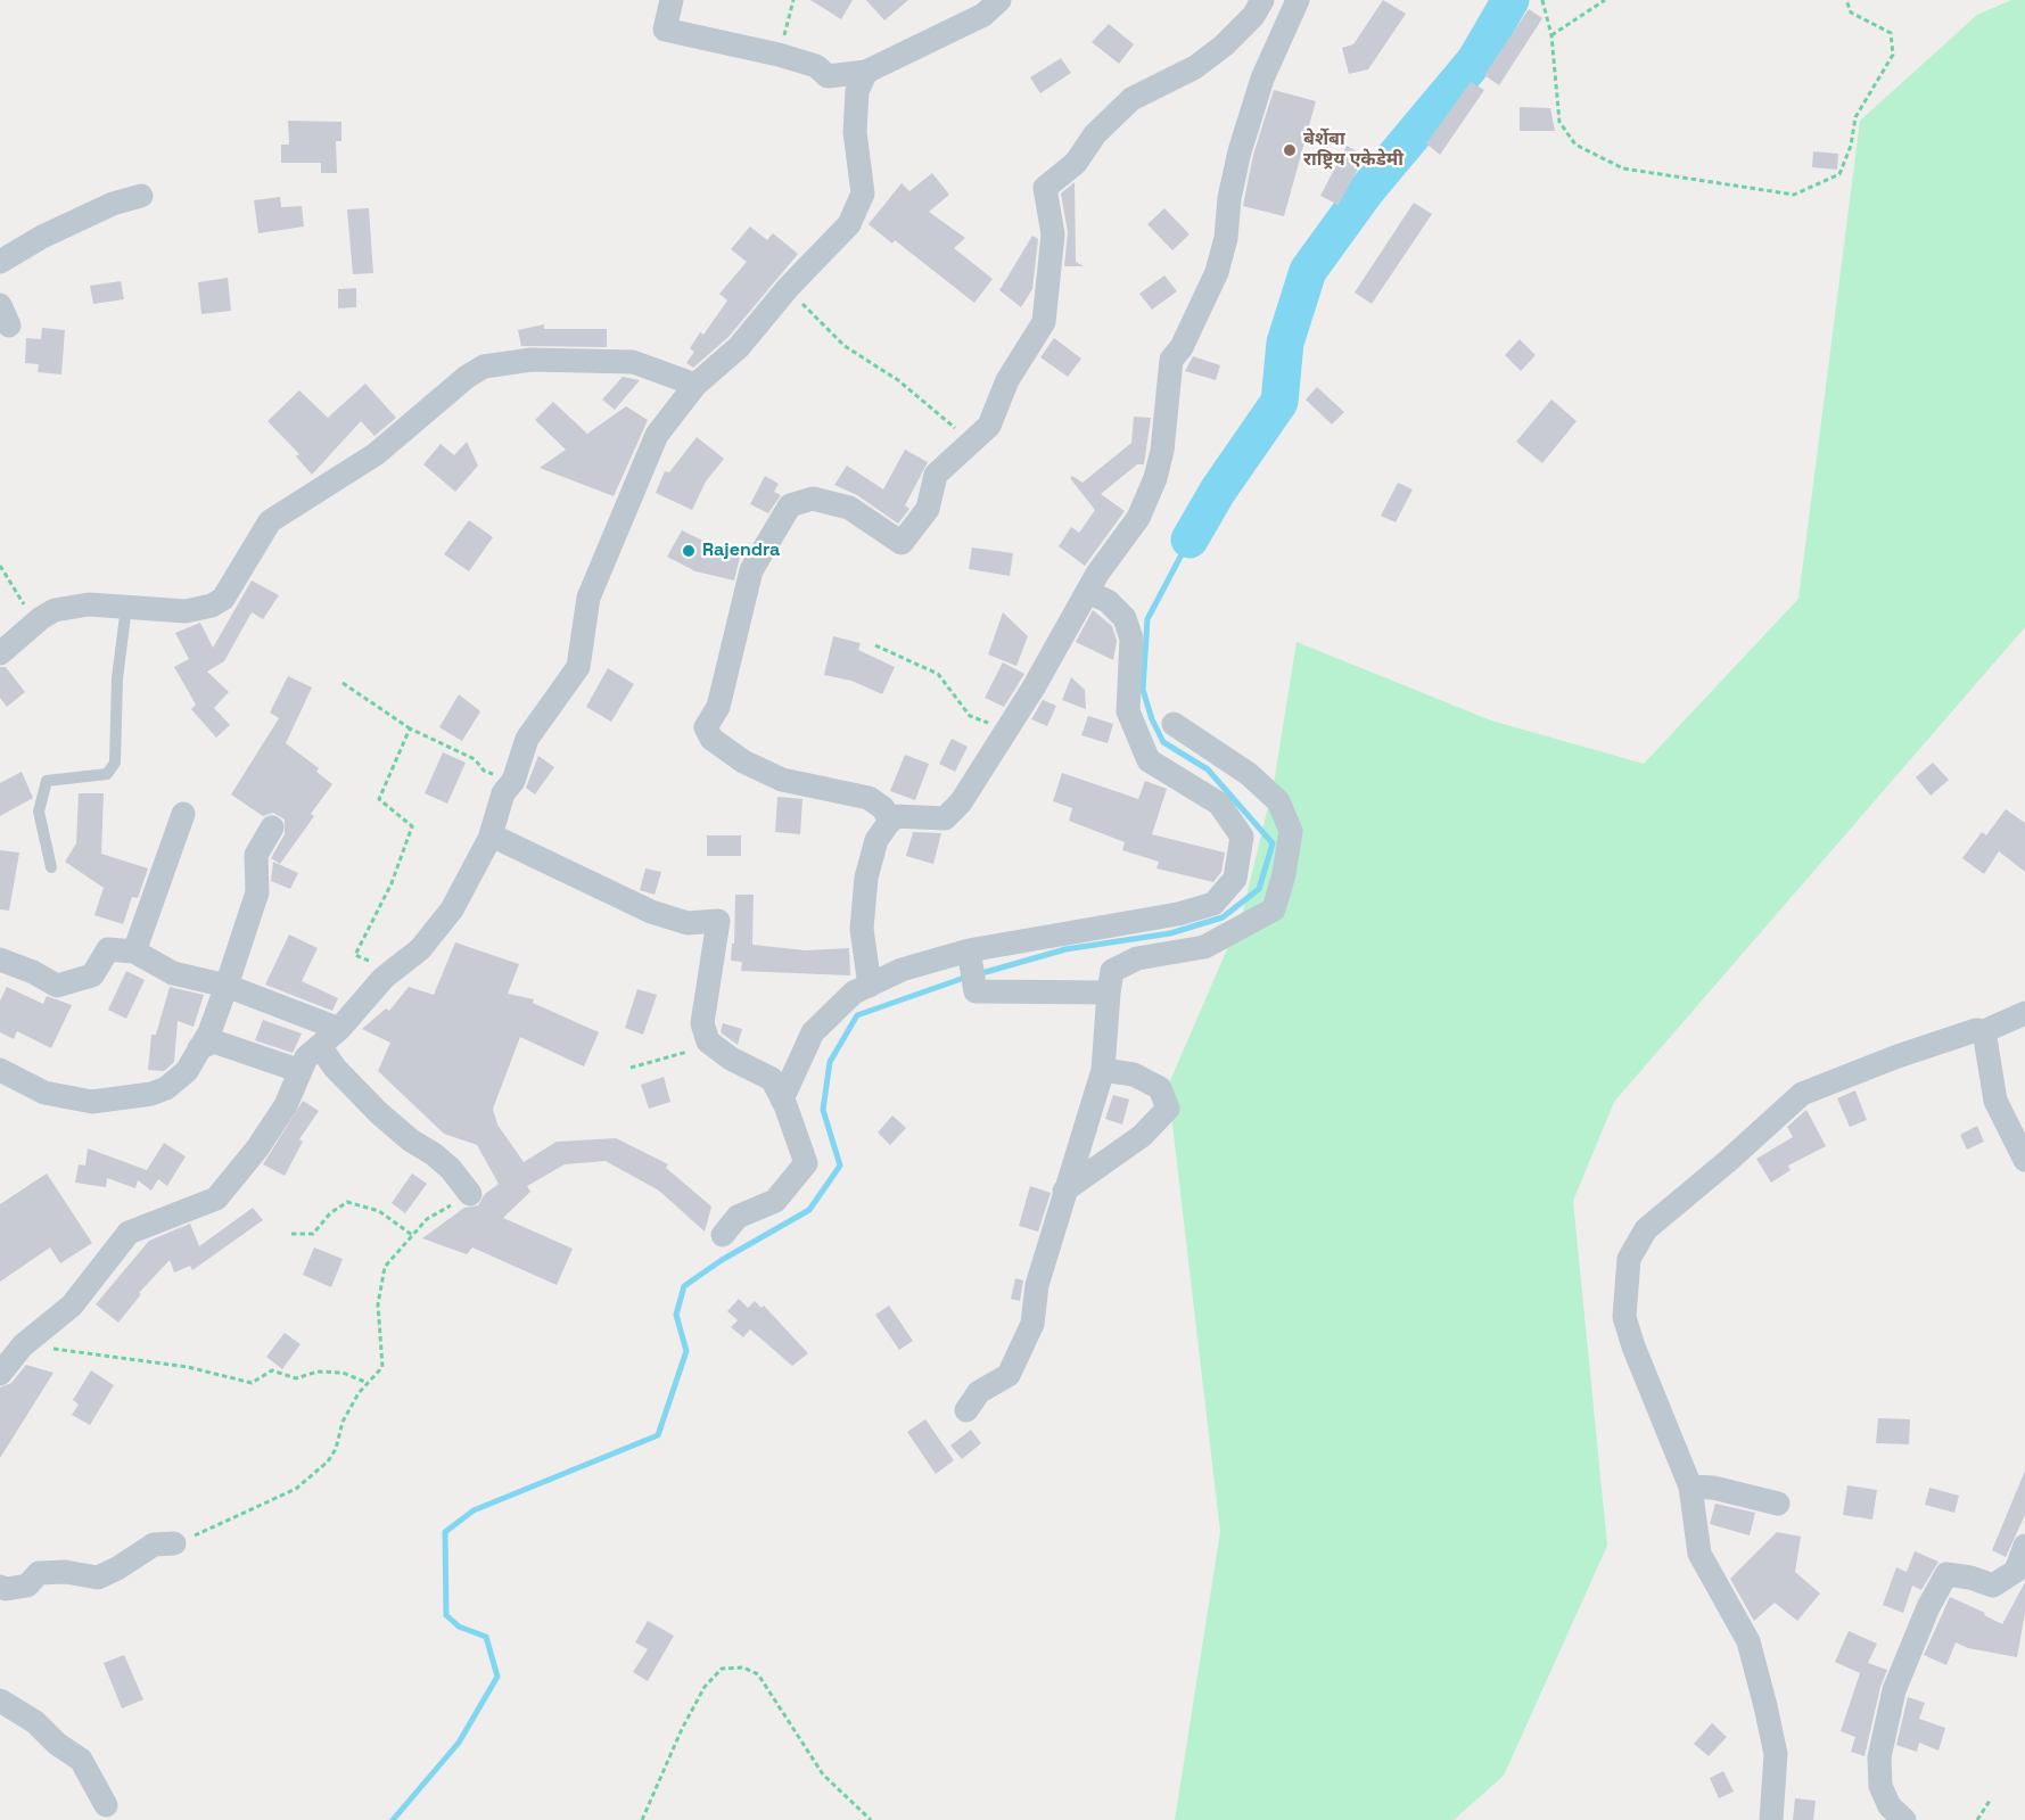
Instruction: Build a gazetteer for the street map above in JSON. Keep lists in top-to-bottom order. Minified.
{"places":["बेर्शेबा राष्ट्रिय एकेडेमी","Rajendra"]}
